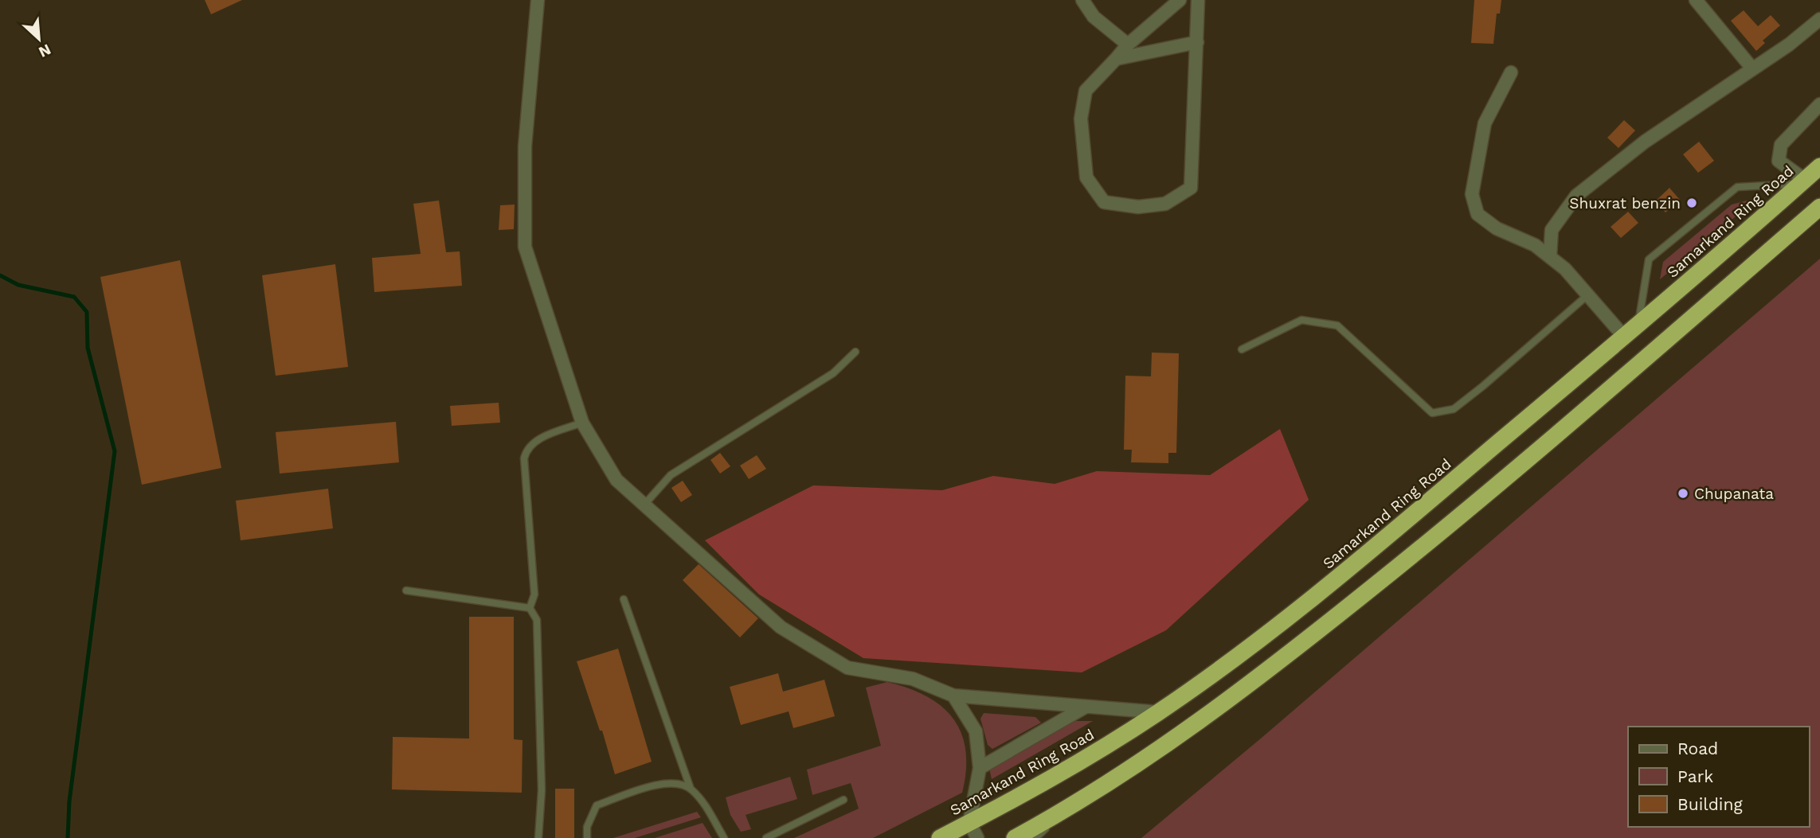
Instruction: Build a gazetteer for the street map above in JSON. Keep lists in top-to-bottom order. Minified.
{"streets":{"highway":["Samarkand Ring Road"]},"places":["Shuxrat benzin","Chupanata"],"legend":["Road","Park","Building"],"north":"bottom right"}
